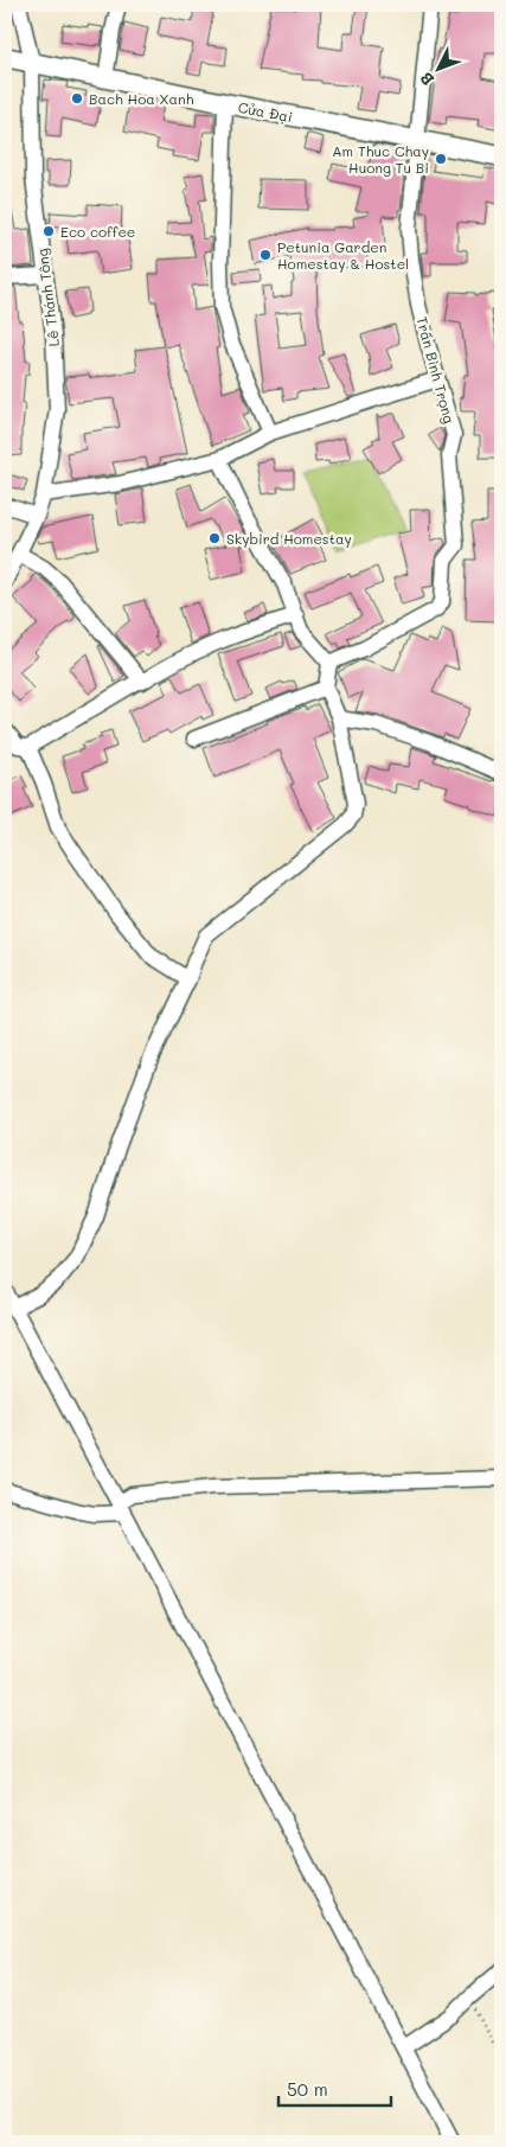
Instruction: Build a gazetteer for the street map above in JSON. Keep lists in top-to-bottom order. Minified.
{"streets":{"main road":["Cửa Đại"],"street":["Lê Thánh Tông","Trần Bình Trọng"]},"crossings":[["Cửa Đại","Lê Thánh Tông"],["Cửa Đại","Trần Bình Trọng"]],"places":["Bach Hoa Xanh","Am Thuc Chay Huong Tu Bi","Eco coffee","Petunia Garden Homestay & Hostel","Skybird Homestay"],"scale_bar":"50 m","north":"bottom left"}
